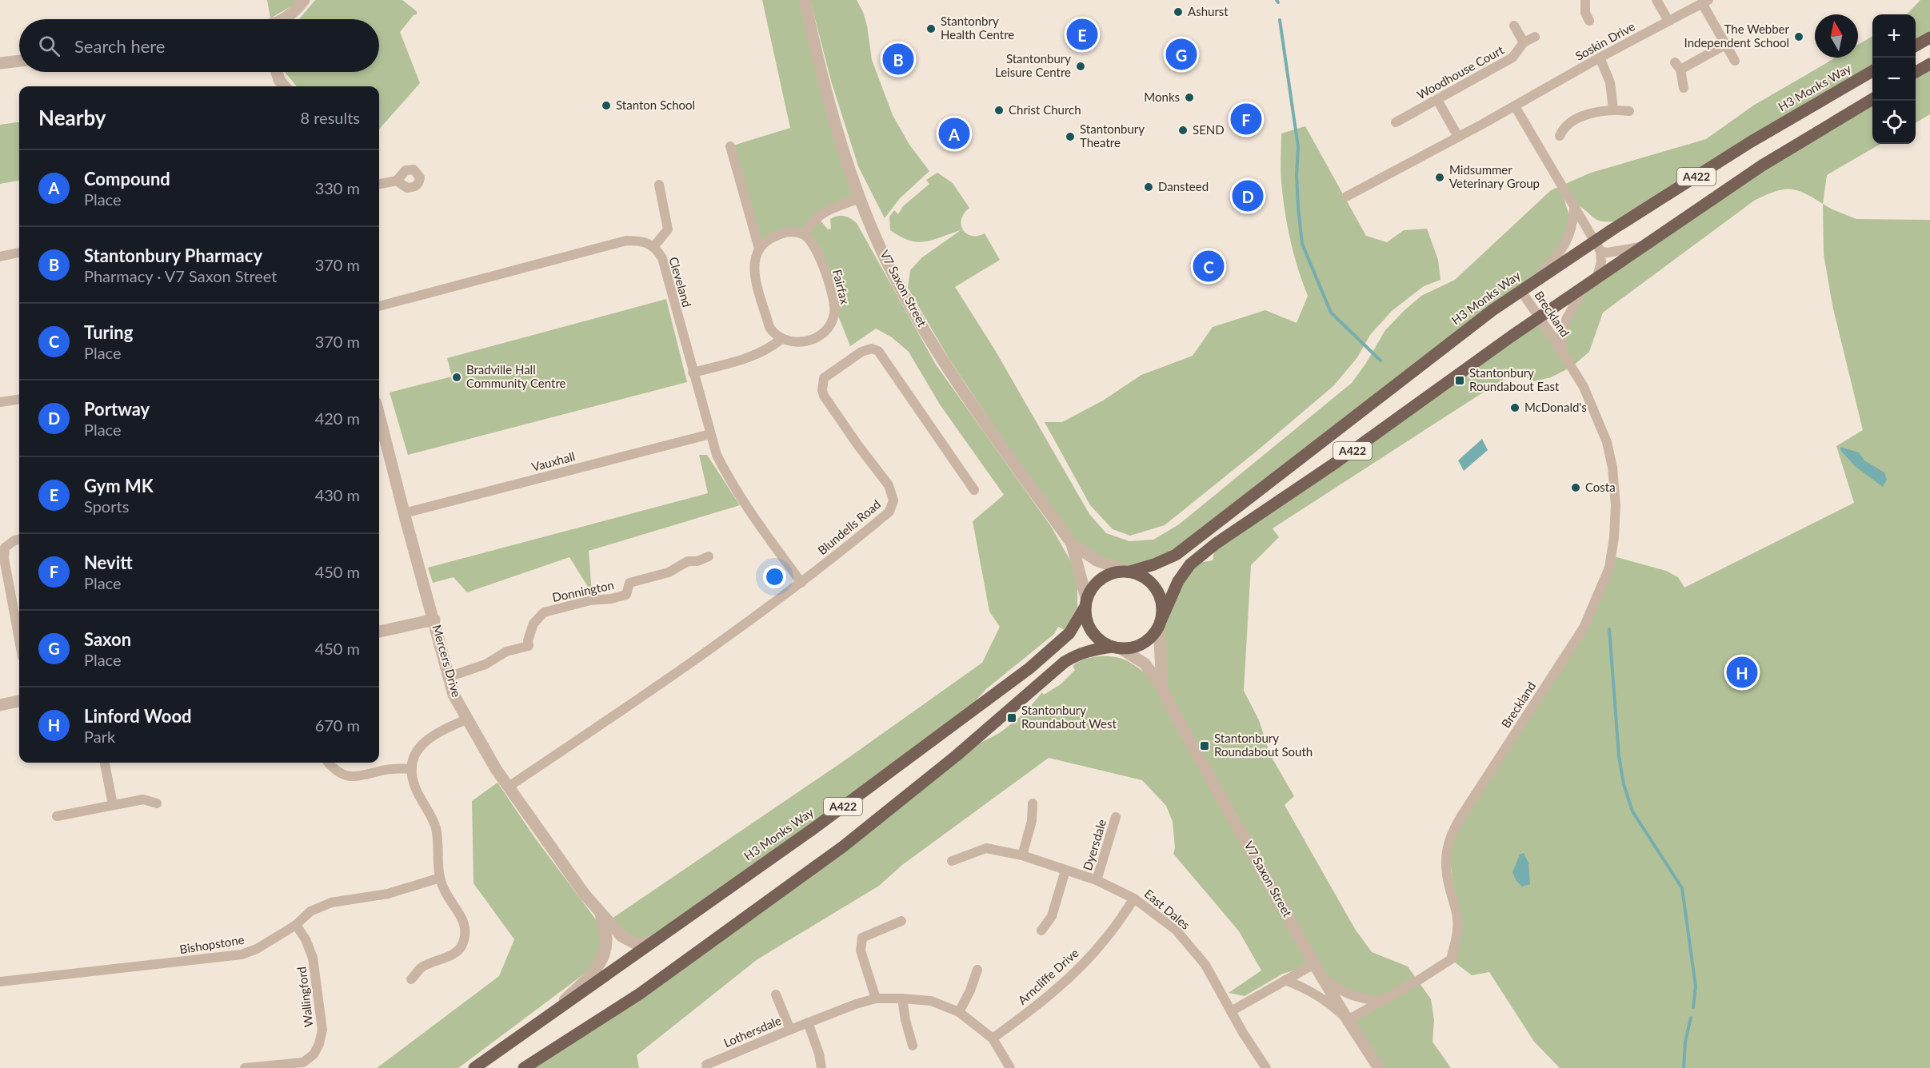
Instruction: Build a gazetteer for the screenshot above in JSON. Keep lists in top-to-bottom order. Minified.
{"streets":{"main road":["H3 Monks Way","A422"],"street":["Soskin Drive","Woodhouse Court","Cleveland","Fairfax","V7 Saxon Street","Breckland","Vauxhall","Blundells Road","Donnington","Mercers Drive","Dyersdale","East Dales","Bishopstone","Arncliffe Drive","Wallingford","Lothersdale"]},"crossings":[["H3 Monks Way","A422"],["H3 Monks Way","V7 Saxon Street"],["H3 Monks Way","Breckland"],["H3 Monks Way","Mercers Drive"],["A422","V7 Saxon Street"],["A422","Breckland"],["Cleveland","Vauxhall"],["Cleveland","Blundells Road"],["V7 Saxon Street","Breckland"],["Vauxhall","Mercers Drive"],["Blundells Road","Mercers Drive"],["Donnington","Mercers Drive"],["Dyersdale","East Dales"],["East Dales","Arncliffe Drive"],["Bishopstone","Wallingford"],["Arncliffe Drive","Lothersdale"]],"places":{"other":["Ashurst","Stantonbry Health Centre","The Webber Independent School","Stantonbury Leisure Centre","Monks","Stanton School","Christ Church","SEND","Stantonbury Theatre","Midsummer Veterinary Group","Dansteed","Bradville Hall Community Centre","McDonald's","Costa"],"transit":["Stantonbury Roundabout East","Stantonbury Roundabout West","Stantonbury Roundabout South"]},"north":"top","page":{"map_buttons":["+","−"],"pins":["E","G","B","F","A","D","C","H"],"search":"Search here","heading":["Nearby","8 results"],"list":[{"mark":"A","name":"Compound","note":"Place","value":"330 m"},{"mark":"B","name":"Stantonbury Pharmacy","note":"Pharmacy · V7 Saxon Street","value":"370 m"},{"mark":"C","name":"Turing","note":"Place","value":"370 m"},{"mark":"D","name":"Portway","note":"Place","value":"420 m"},{"mark":"E","name":"Gym MK","note":"Sports","value":"430 m"},{"mark":"F","name":"Nevitt","note":"Place","value":"450 m"},{"mark":"G","name":"Saxon","note":"Place","value":"450 m"},{"mark":"H","name":"Linford Wood","note":"Park","value":"670 m"}]}}
